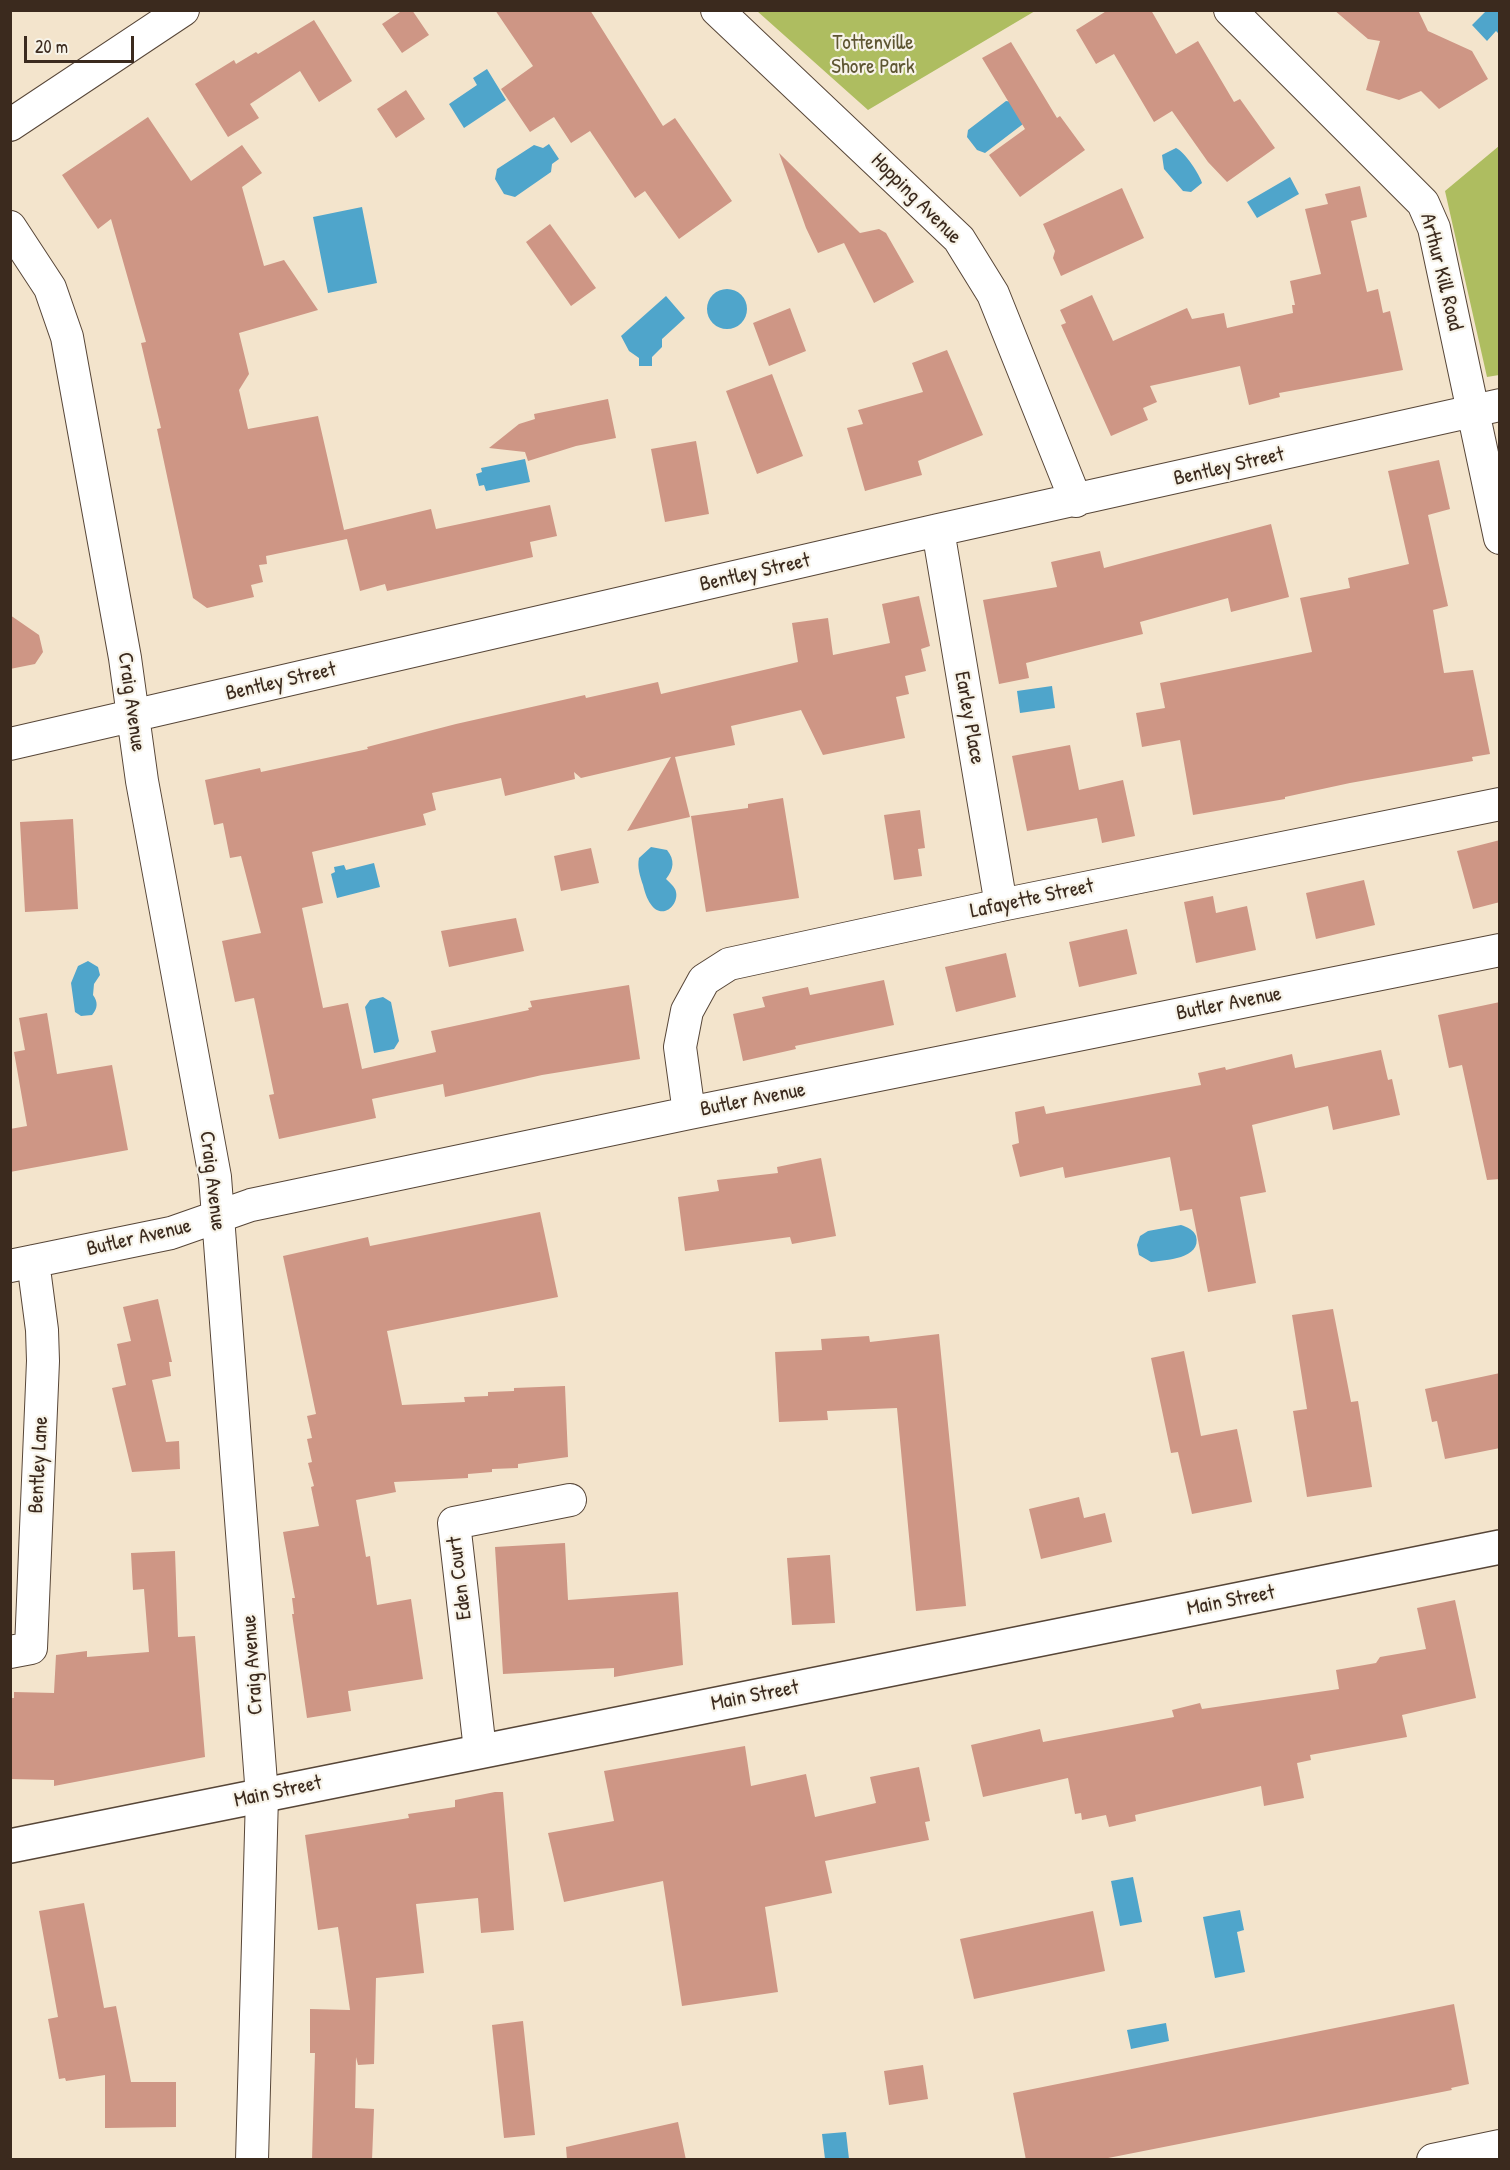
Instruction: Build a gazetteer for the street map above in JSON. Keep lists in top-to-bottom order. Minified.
{"streets":{"street":["Hopping Avenue","Arthur Kill Road","Bentley Street","Craig Avenue","Earley Place","Lafayette Street","Butler Avenue","Bentley Lane","Eden Court","Main Street"]},"crossings":[["Hopping Avenue","Bentley Street"],["Arthur Kill Road","Bentley Street"],["Bentley Street","Craig Avenue"],["Bentley Street","Earley Place"],["Craig Avenue","Butler Avenue"],["Craig Avenue","Main Street"],["Earley Place","Lafayette Street"],["Lafayette Street","Butler Avenue"],["Butler Avenue","Bentley Lane"],["Eden Court","Main Street"]],"parks":["Tottenville Shore Park"],"scale_bar":"20 m"}
